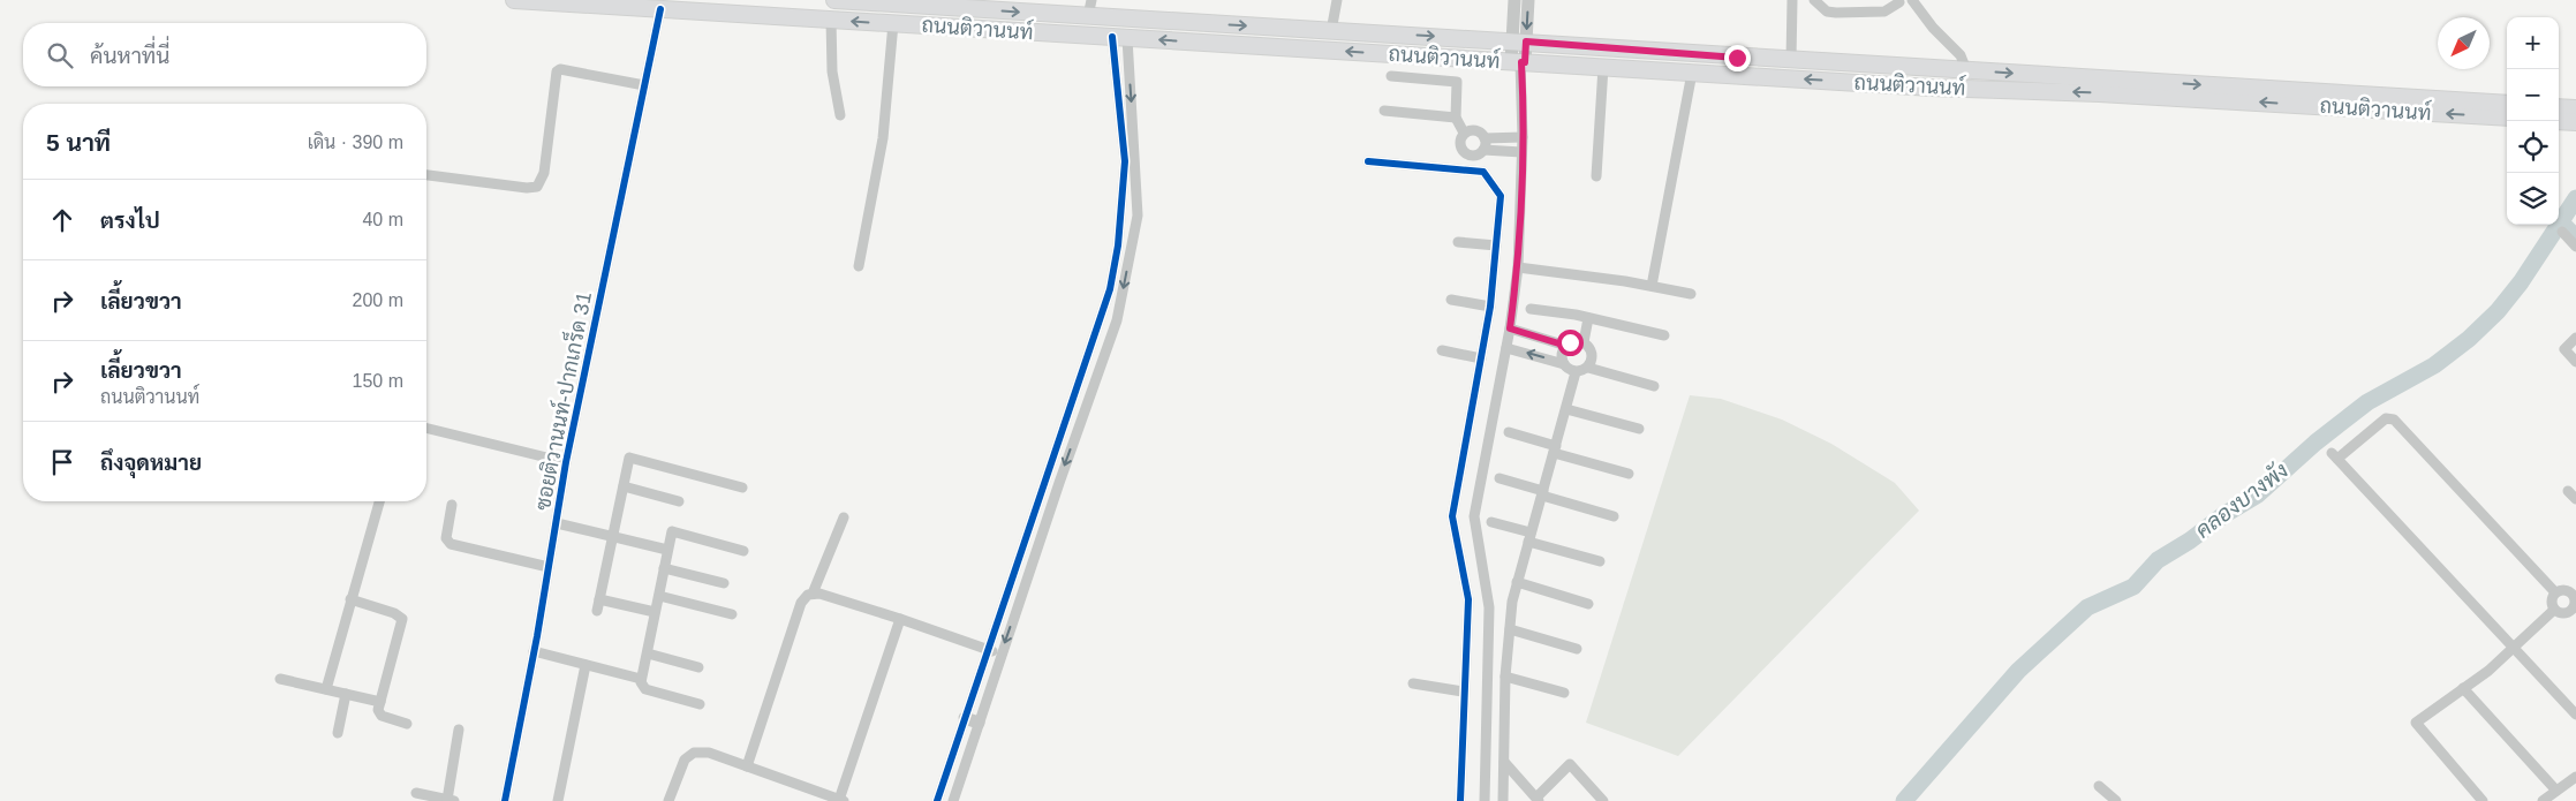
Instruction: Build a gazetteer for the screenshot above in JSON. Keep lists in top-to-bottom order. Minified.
{"streets":{"main road":["ถนนติวานนท์"],"street":["ซอยติวานนท์-ปากเกร็ด 31"]},"crossings":[["ถนนติวานนท์","ซอยติวานนท์-ปากเกร็ด 31"]],"water":["คลองบางพัง"],"north":"bottom left","page":{"map_buttons":["+","−"],"search":"ค้นหาที่นี่","heading":["5 นาที","เดิน · 390 m"],"list":[["ตรงไป","40 m"],["เลี้ยวขวา","200 m"],["เลี้ยวขวา","ถนนติวานนท์","150 m"],"ถึงจุดหมาย"]}}
